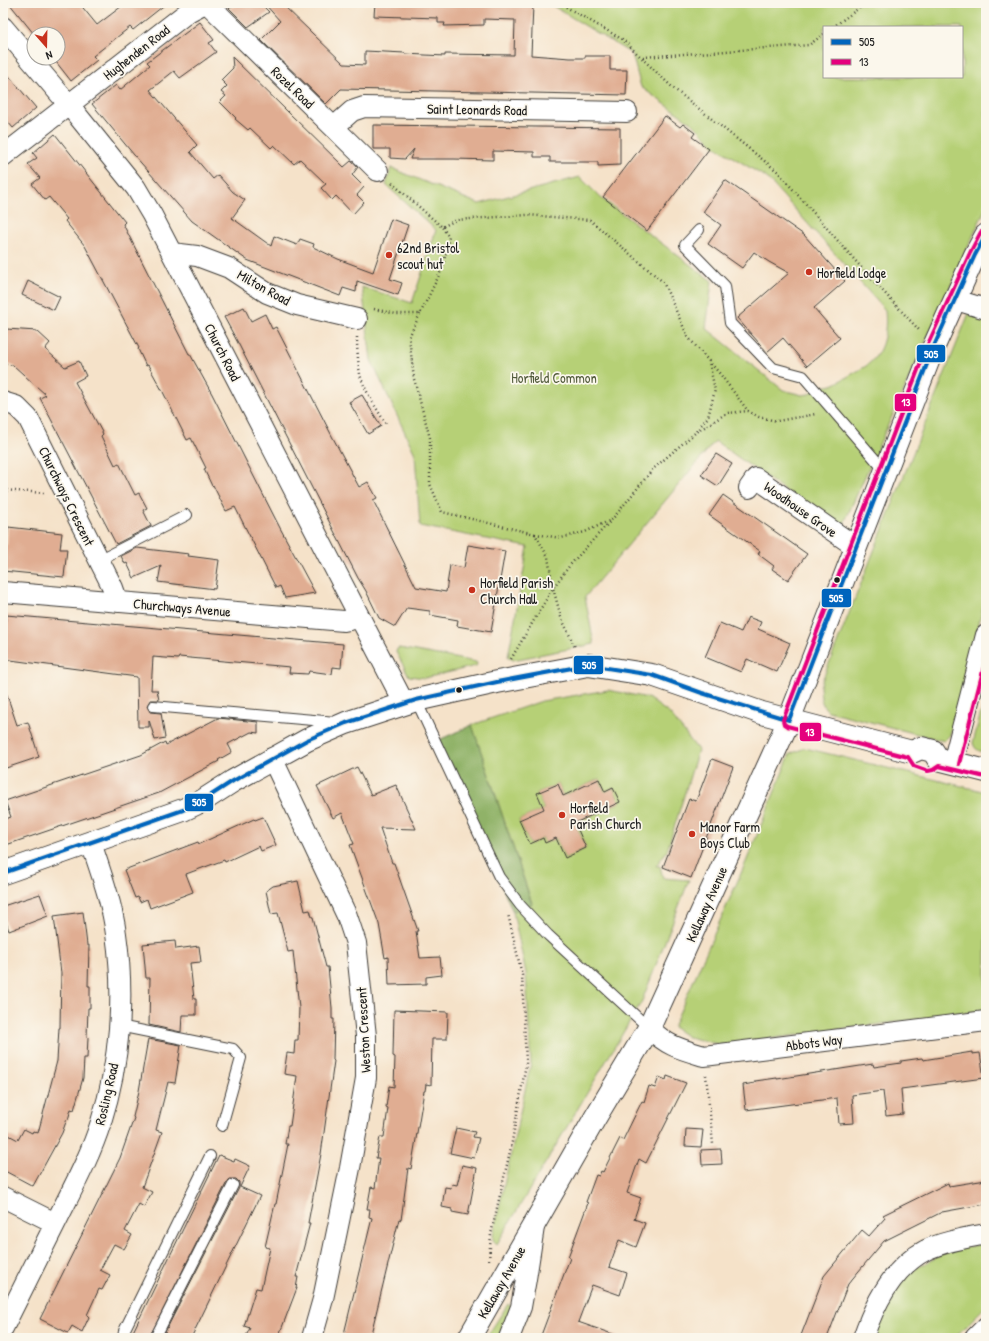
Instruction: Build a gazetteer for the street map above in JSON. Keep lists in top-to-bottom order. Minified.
{"streets":{"main road":["Kellaway Avenue"],"street":["Hughenden Road","Rozel Road","Saint Leonards Road","Milton Road","Church Road","Churchways Crescent","Woodhouse Grove","Churchways Avenue","Weston Crescent","Abbots Way","Rosling Road"]},"crossings":[["Hughenden Road","Rozel Road"],["Hughenden Road","Church Road"],["Rozel Road","Saint Leonards Road"],["Milton Road","Church Road"],["Church Road","Churchways Avenue"],["Churchways Crescent","Churchways Avenue"],["Woodhouse Grove","Kellaway Avenue"],["Kellaway Avenue","Abbots Way"]],"parks":["Horfield Common"],"places":["62nd Bristol scout hut","Horfield Lodge","Horfield Parish Church Hall","Horfield Parish Church","Manor Farm Boys Club"],"lines":["transit line 13","transit line 505"],"legend":["505","13"],"north":"bottom"}
